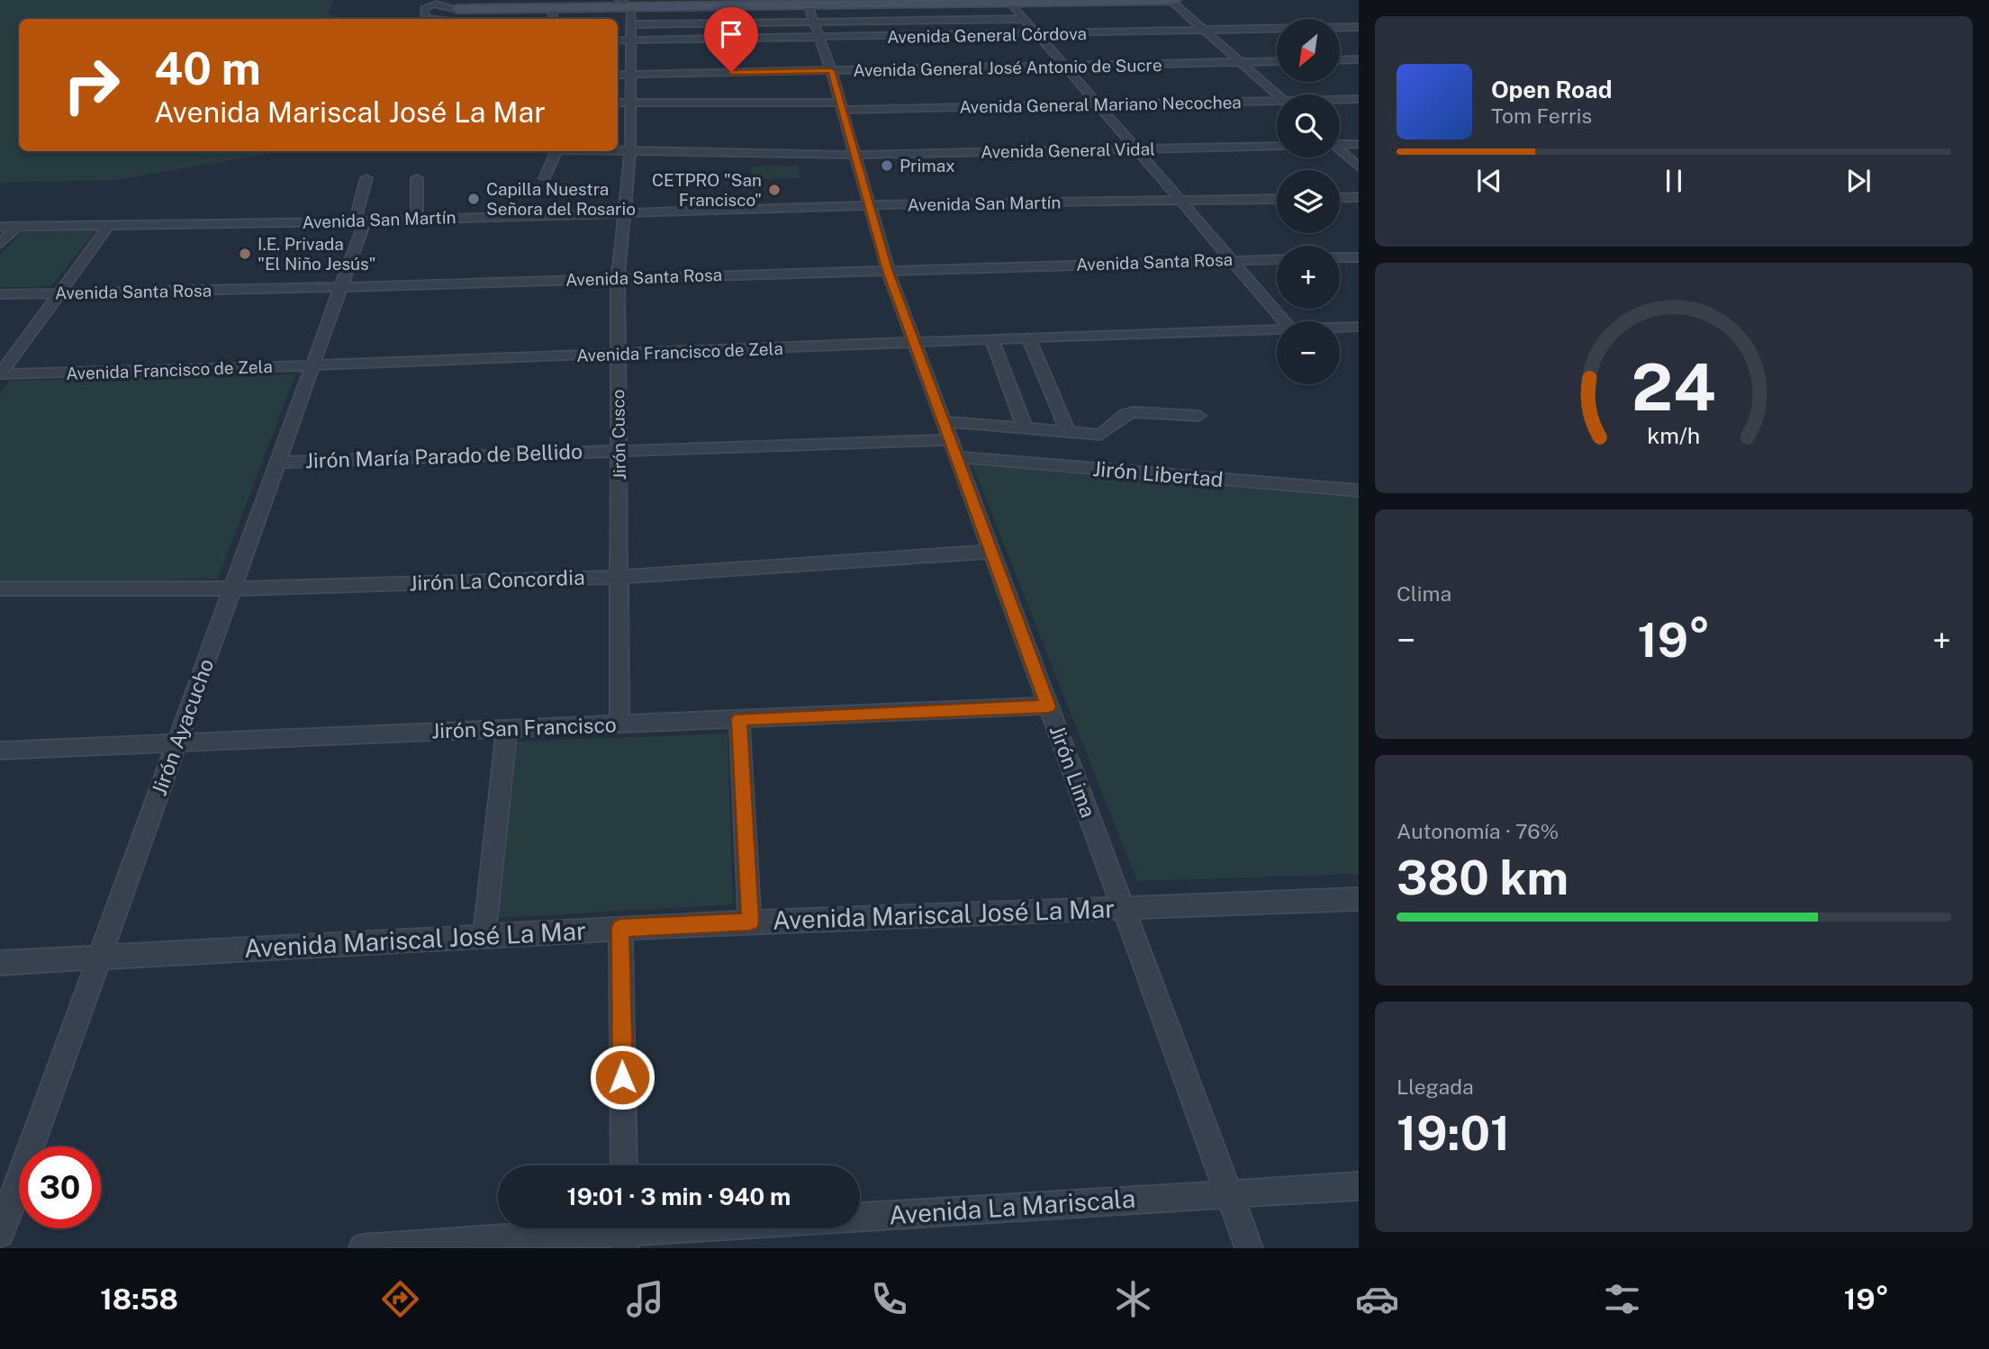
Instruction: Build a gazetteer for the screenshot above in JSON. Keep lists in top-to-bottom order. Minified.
{"streets":{"street":["Avenida General Córdova","Avenida General José Antonio de Sucre","Avenida General Mariano Necochea","Avenida General Vidal","Avenida San Martín","Avenida Santa Rosa","Avenida Francisco de Zela","Jirón Cusco","Jirón María Parado de Bellido","Jirón Libertad","Jirón La Concordia","Jirón Ayacucho","Jirón San Francisco","Jirón Lima","Avenida Mariscal José La Mar","Avenida La Mariscala"]},"crossings":[["Avenida General Córdova","Jirón Cusco"],["Avenida General Córdova","Jirón Lima"],["Avenida General José Antonio de Sucre","Jirón Cusco"],["Avenida General José Antonio de Sucre","Jirón Lima"],["Avenida General Mariano Necochea","Jirón Cusco"],["Avenida General Mariano Necochea","Jirón Lima"],["Avenida General Vidal","Jirón Cusco"],["Avenida General Vidal","Jirón Lima"],["Avenida San Martín","Jirón Cusco"],["Avenida San Martín","Jirón Ayacucho"],["Avenida San Martín","Jirón Lima"],["Avenida Santa Rosa","Jirón Cusco"],["Avenida Santa Rosa","Jirón Ayacucho"],["Avenida Santa Rosa","Jirón Lima"],["Avenida Francisco de Zela","Jirón Cusco"],["Avenida Francisco de Zela","Jirón Ayacucho"],["Avenida Francisco de Zela","Jirón Lima"],["Jirón Cusco","Jirón María Parado de Bellido"],["Jirón Cusco","Jirón La Concordia"],["Jirón Cusco","Jirón San Francisco"],["Jirón María Parado de Bellido","Jirón Libertad"],["Jirón María Parado de Bellido","Jirón Ayacucho"],["Jirón María Parado de Bellido","Jirón Lima"],["Jirón Libertad","Jirón Lima"],["Jirón La Concordia","Jirón Ayacucho"],["Jirón La Concordia","Jirón Lima"],["Jirón Ayacucho","Jirón San Francisco"],["Jirón Ayacucho","Avenida Mariscal José La Mar"],["Jirón San Francisco","Jirón Lima"],["Jirón Lima","Avenida Mariscal José La Mar"],["Jirón Lima","Avenida La Mariscala"]],"places":["Primax","CETPRO \"San Francisco\"","Capilla Nuestra Señora del Rosario","I.E. Privada \"El Niño Jesús\""],"north":"bottom left","page":{"map_buttons":["+","−"],"turn":["40 m","Avenida Mariscal José La Mar"],"song":["Open Road","Tom Ferris"],"tile":["Clima",["Autonomía · 76%","380 km"],["Llegada","19:01"]],"heat":["−","19°","+"],"limit":"30","trip":"19:01 · 3 min · 940 m","tabs":["18:58","19°"],"gauge":["24","km/h"]}}
